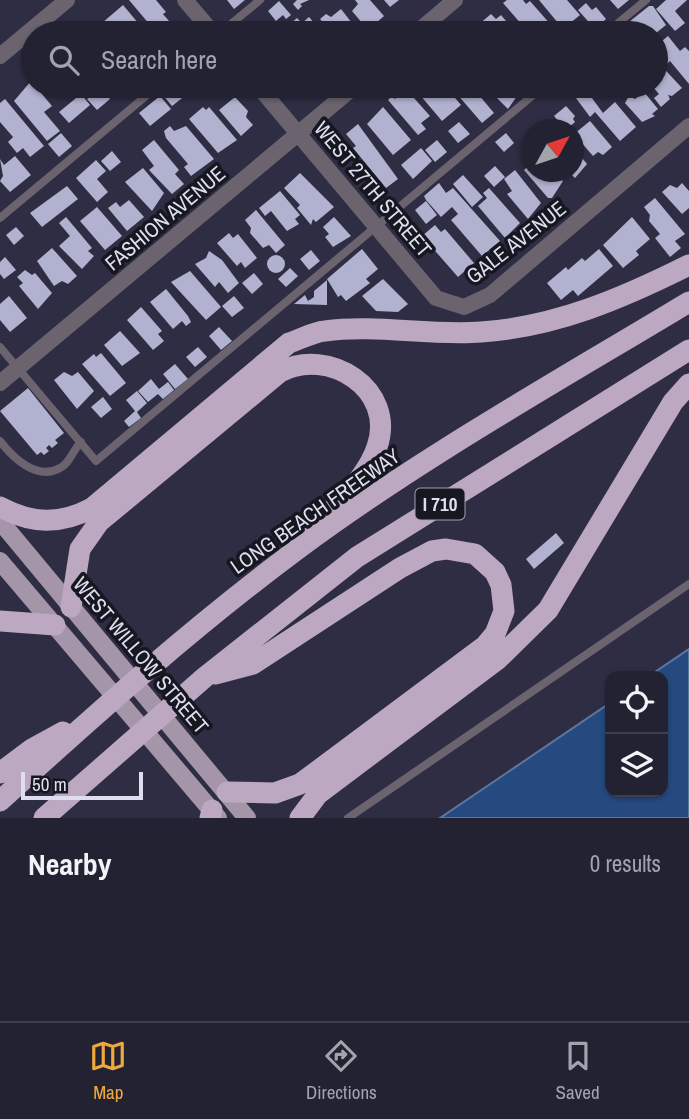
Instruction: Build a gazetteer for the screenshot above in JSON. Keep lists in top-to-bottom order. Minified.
{"streets":{"highway":["I 710","LONG BEACH FREEWAY"],"main road":["WEST WILLOW STREET"],"street":["WEST 27TH STREET","FASHION AVENUE","GALE AVENUE"]},"crossings":[["WEST 27TH STREET","FASHION AVENUE"],["WEST 27TH STREET","GALE AVENUE"]],"scale_bar":"50 m","north":"top right","page":{"search":"Search here","scale":"50 m","heading":["Nearby","0 results"],"nav":["Map","Directions","Saved"]}}
